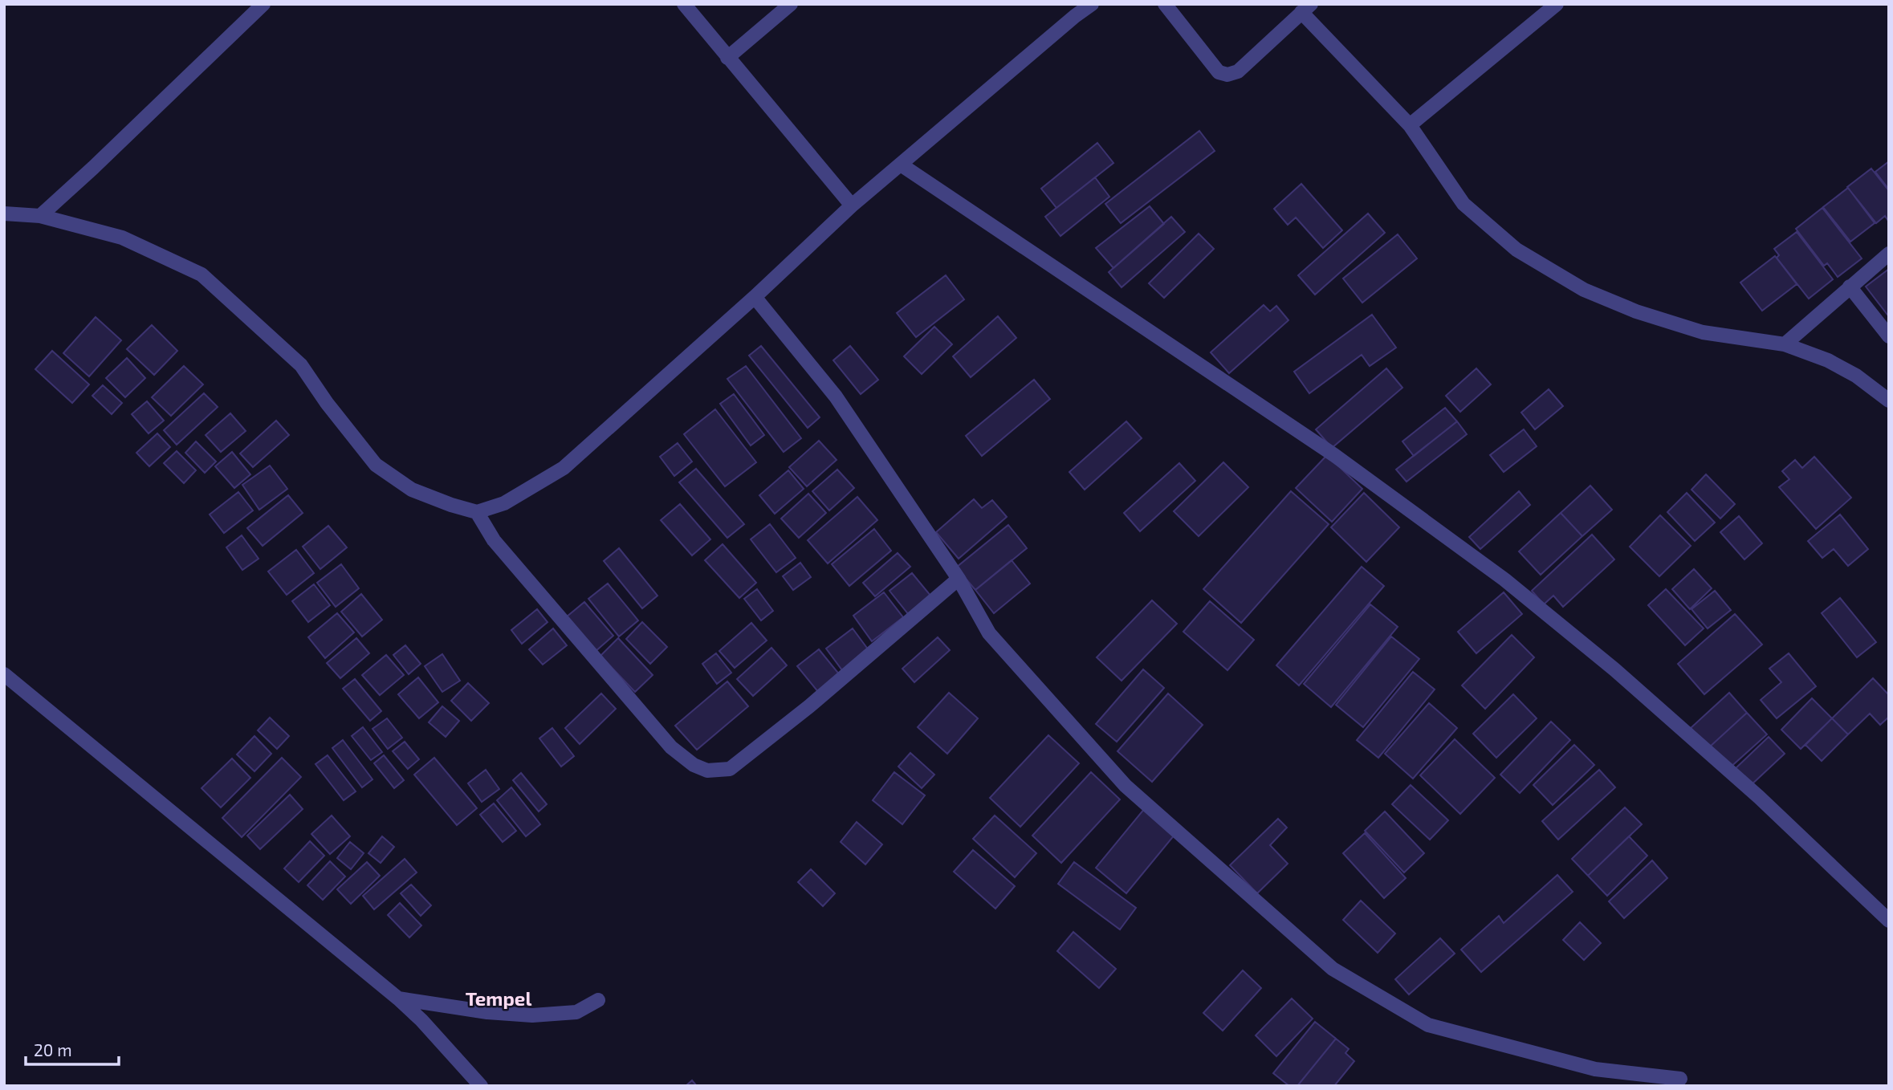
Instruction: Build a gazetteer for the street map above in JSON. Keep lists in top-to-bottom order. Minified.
{"districts":["Tempel"],"scale_bar":"20 m"}
